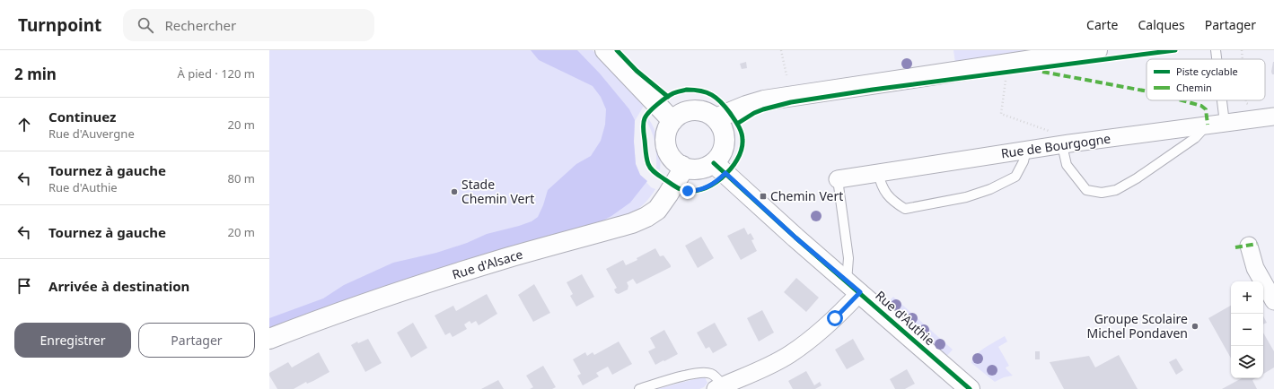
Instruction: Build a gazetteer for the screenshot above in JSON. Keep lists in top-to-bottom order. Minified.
{"streets":{"street":["Rue de Bourgogne","Rue d'Alsace","Rue d'Authie"]},"crossings":[["Rue d'Alsace","Rue d'Authie"]],"places":{"other":["Stade Chemin Vert","Groupe Scolaire Michel Pondaven"],"transit":["Chemin Vert"]},"legend":["Piste cyclable","Chemin"],"page":{"header":"Turnpoint","search":"Rechercher","nav":["Carte","Calques","Partager"],"heading":["2 min","À pied · 120 m"],"list":[["Continuez","Rue d'Auvergne","20 m"],["Tournez à gauche","Rue d'Authie","80 m"],["Tournez à gauche","20 m"],"Arrivée à destination"],"map_buttons":["+","−"],"buttons":["Enregistrer","Partager"]}}
